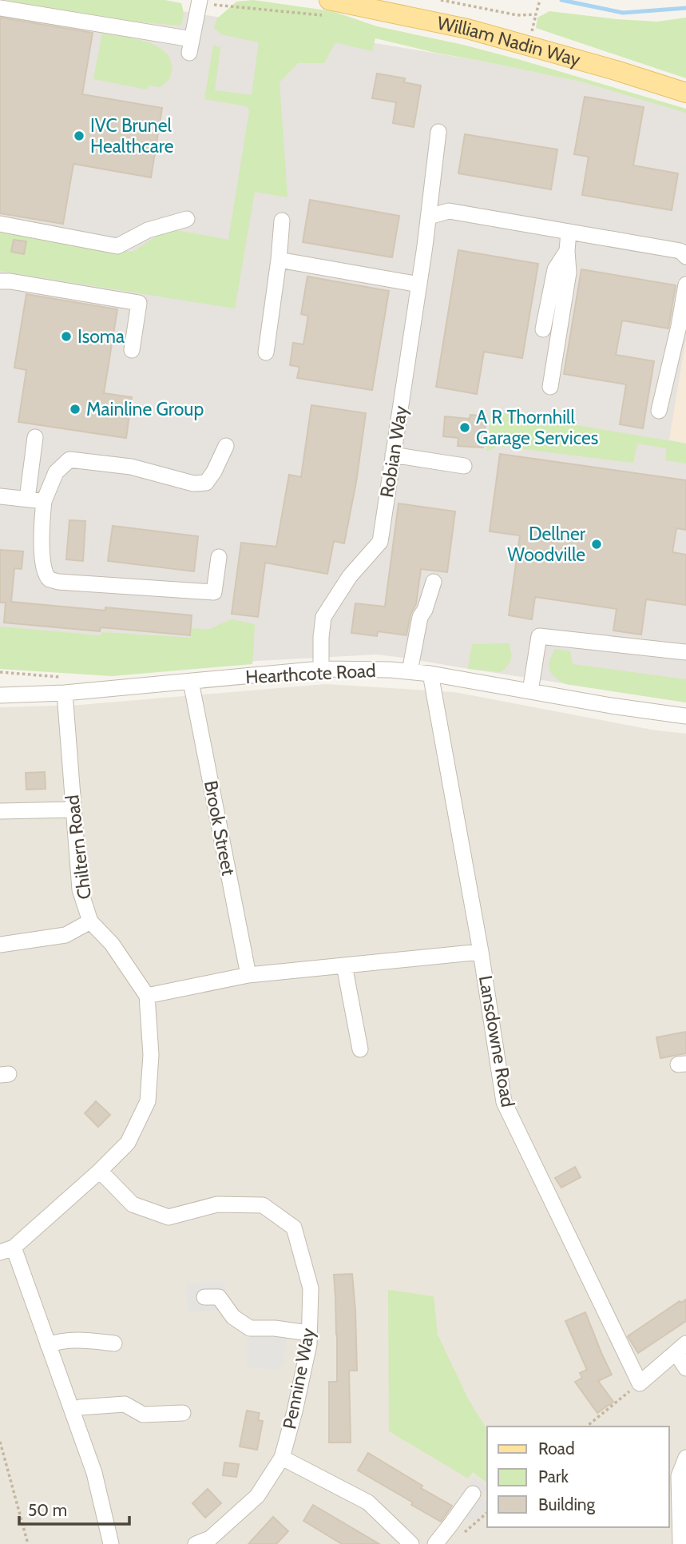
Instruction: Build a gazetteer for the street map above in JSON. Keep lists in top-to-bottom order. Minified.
{"streets":{"main road":["William Nadin Way"],"street":["Robian Way","Hearthcote Road","Brook Street","Chiltern Road","Lansdowne Road","Pennine Way"]},"crossings":[["Robian Way","Hearthcote Road"],["Hearthcote Road","Brook Street"],["Hearthcote Road","Chiltern Road"],["Hearthcote Road","Lansdowne Road"]],"places":["IVC Brunel Healthcare","Isoma","Mainline Group","A R Thornhill Garage Services","Dellner Woodville"],"legend":["Road","Park","Building"],"scale_bar":"50 m"}
